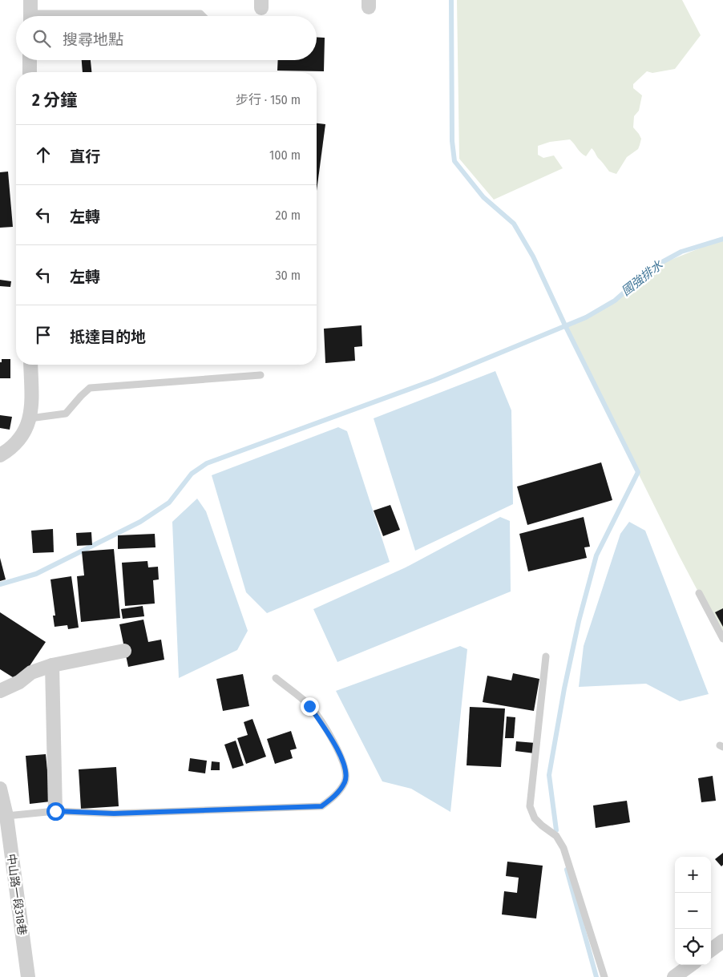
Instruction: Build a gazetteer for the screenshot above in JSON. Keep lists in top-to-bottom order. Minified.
{"streets":{"street":["中山路一段318巷"]},"water":["國強排水"],"page":{"search":"搜尋地點","heading":["2 分鐘","步行 · 150 m"],"list":[["直行","100 m"],["左轉","20 m"],["左轉","30 m"],"抵達目的地"],"map_buttons":["+","−"]}}
